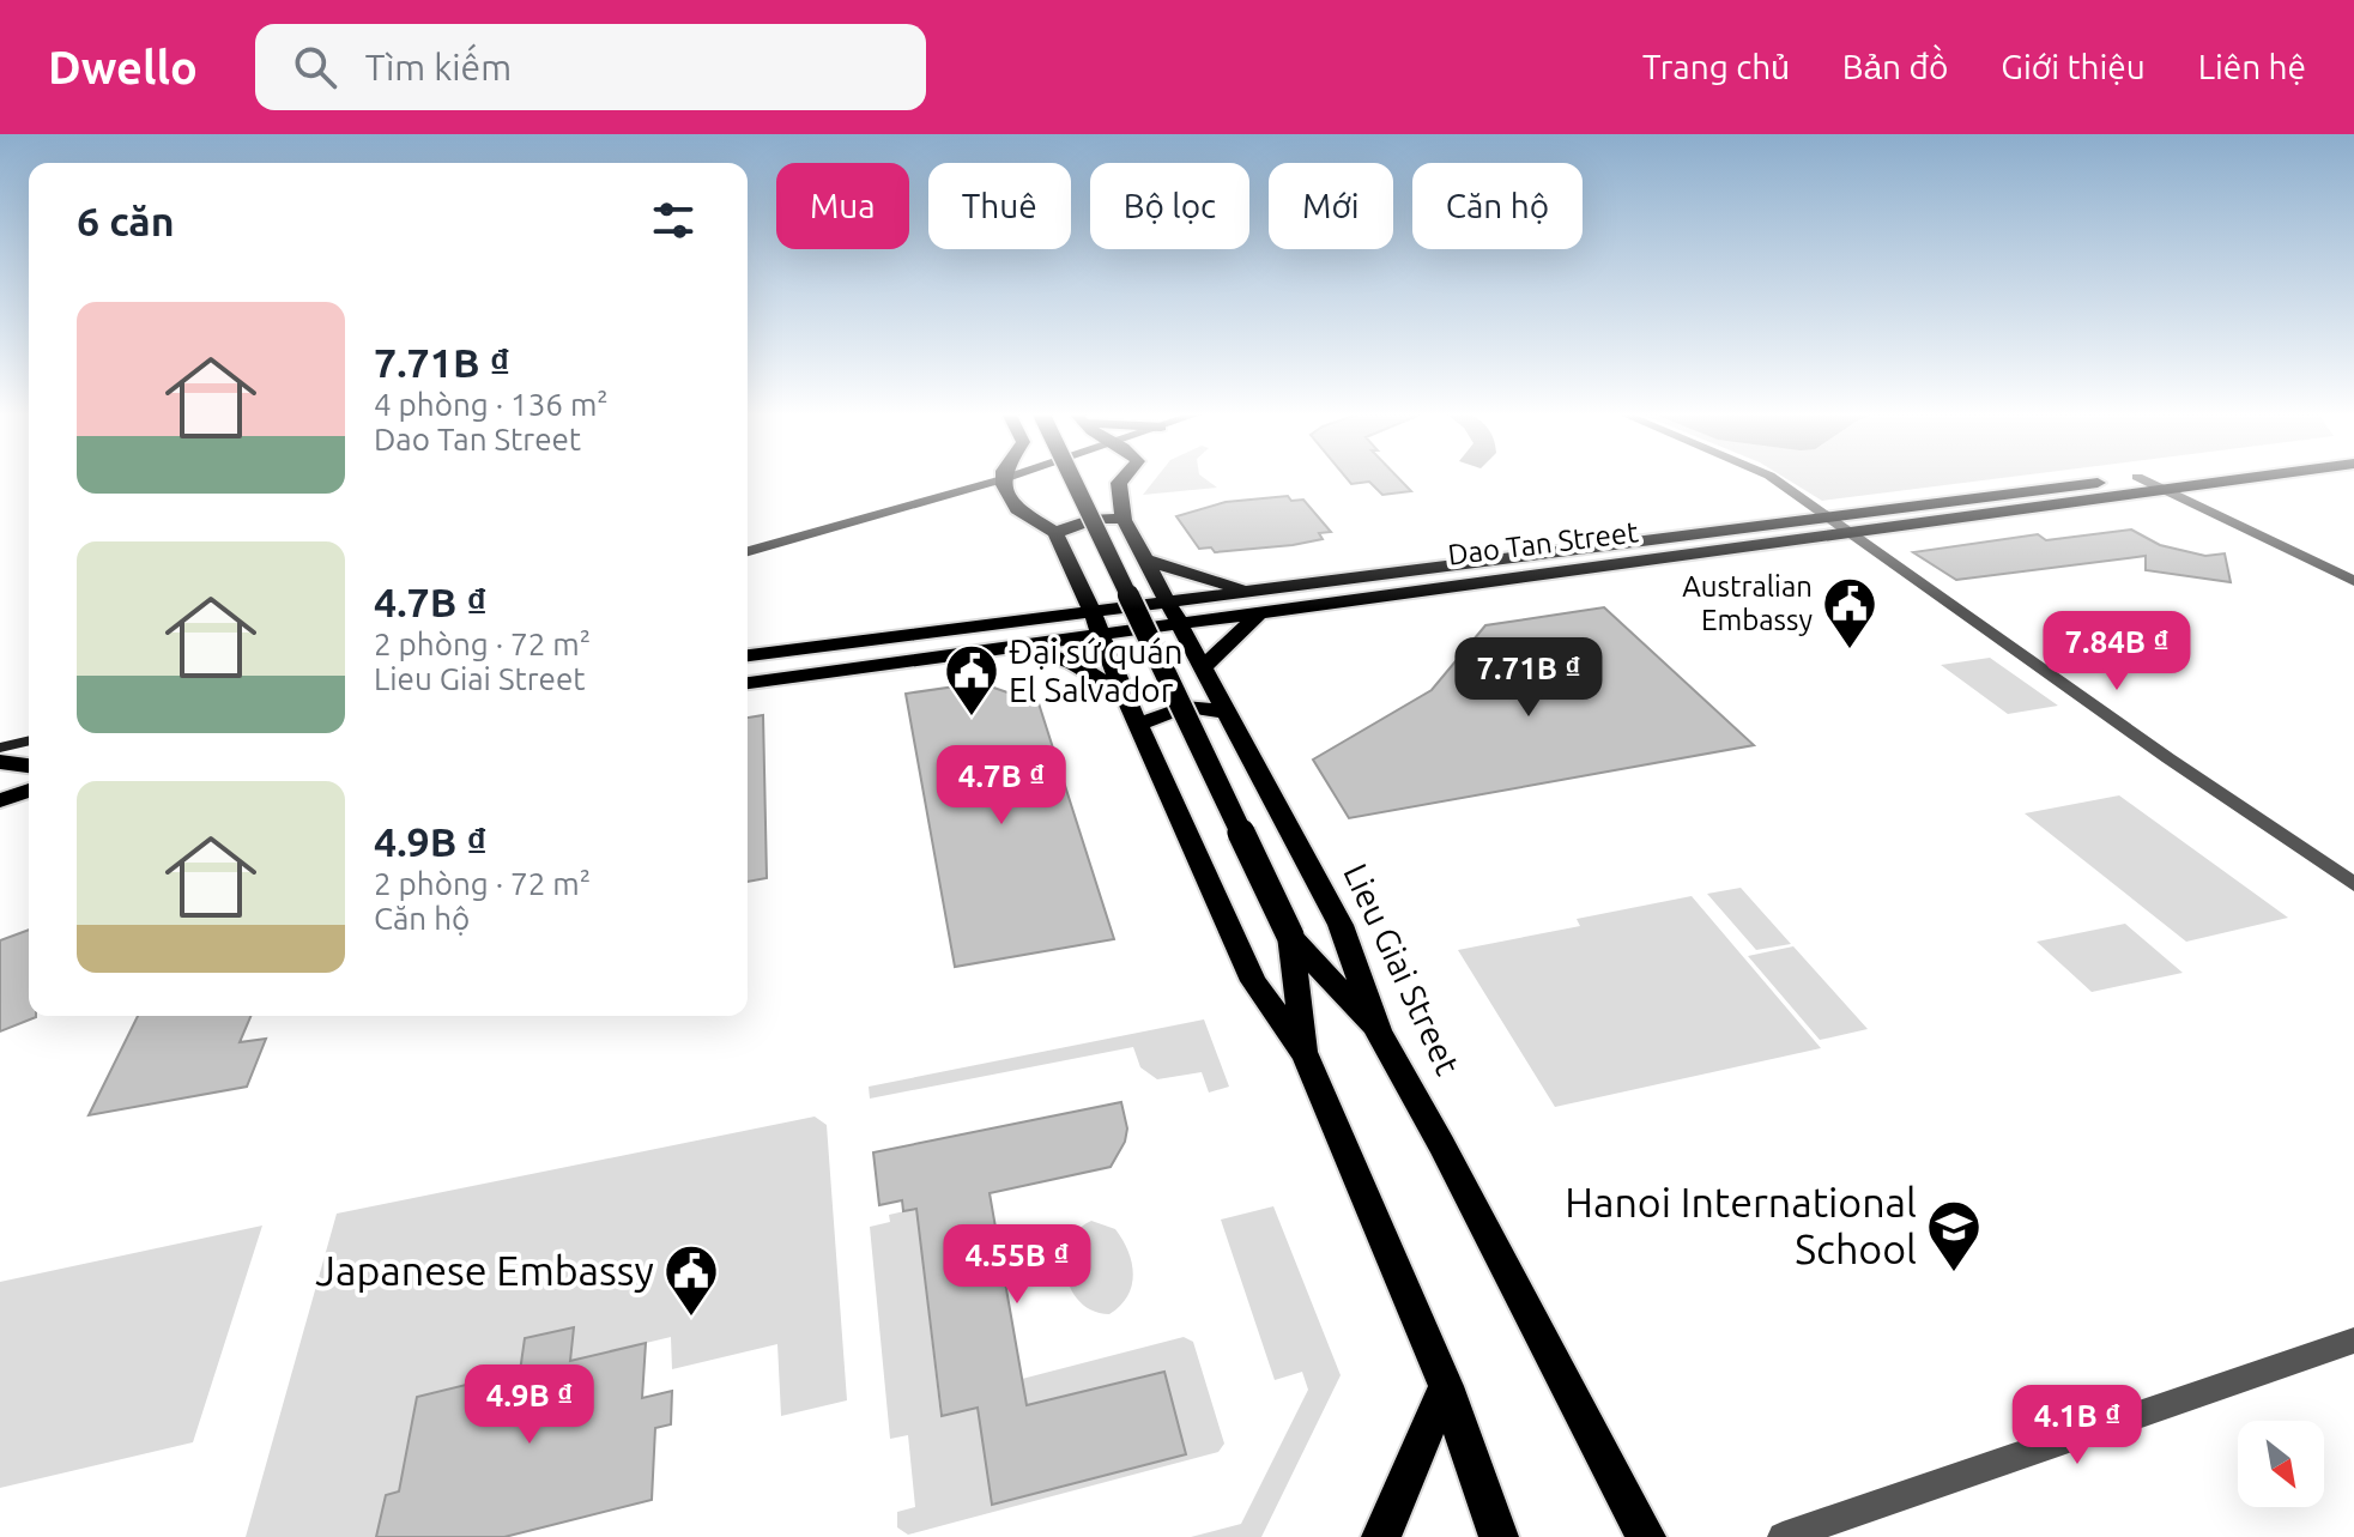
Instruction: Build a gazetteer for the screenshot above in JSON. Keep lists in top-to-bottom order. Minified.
{"streets":{"main road":["Dao Tan Street","Lieu Giai Street"]},"crossings":[["Dao Tan Street","Lieu Giai Street"]],"places":{"public building":["Australian Embassy","Đại sứ quán El Salvador","Japanese Embassy"],"school or university":["Hanoi International School"]},"north":"bottom right","page":{"header":"Dwello","search":"Tìm kiếm","nav":["Trang chủ","Bản đồ","Giới thiệu","Liên hệ"],"chip":["Mua","Thuê","Bộ lọc","Mới","Căn hộ"],"heading":"6 căn","list":[{"name":"7.71B ₫","note":"4 phòng · 136 m² · Dao Tan Street"},{"name":"4.7B ₫","note":"2 phòng · 72 m² · Lieu Giai Street"},{"name":"4.9B ₫","note":"2 phòng · 72 m² · Căn hộ"}],"price":["7.84B ₫","7.71B ₫","4.7B ₫","4.55B ₫","4.9B ₫","4.1B ₫"]}}
